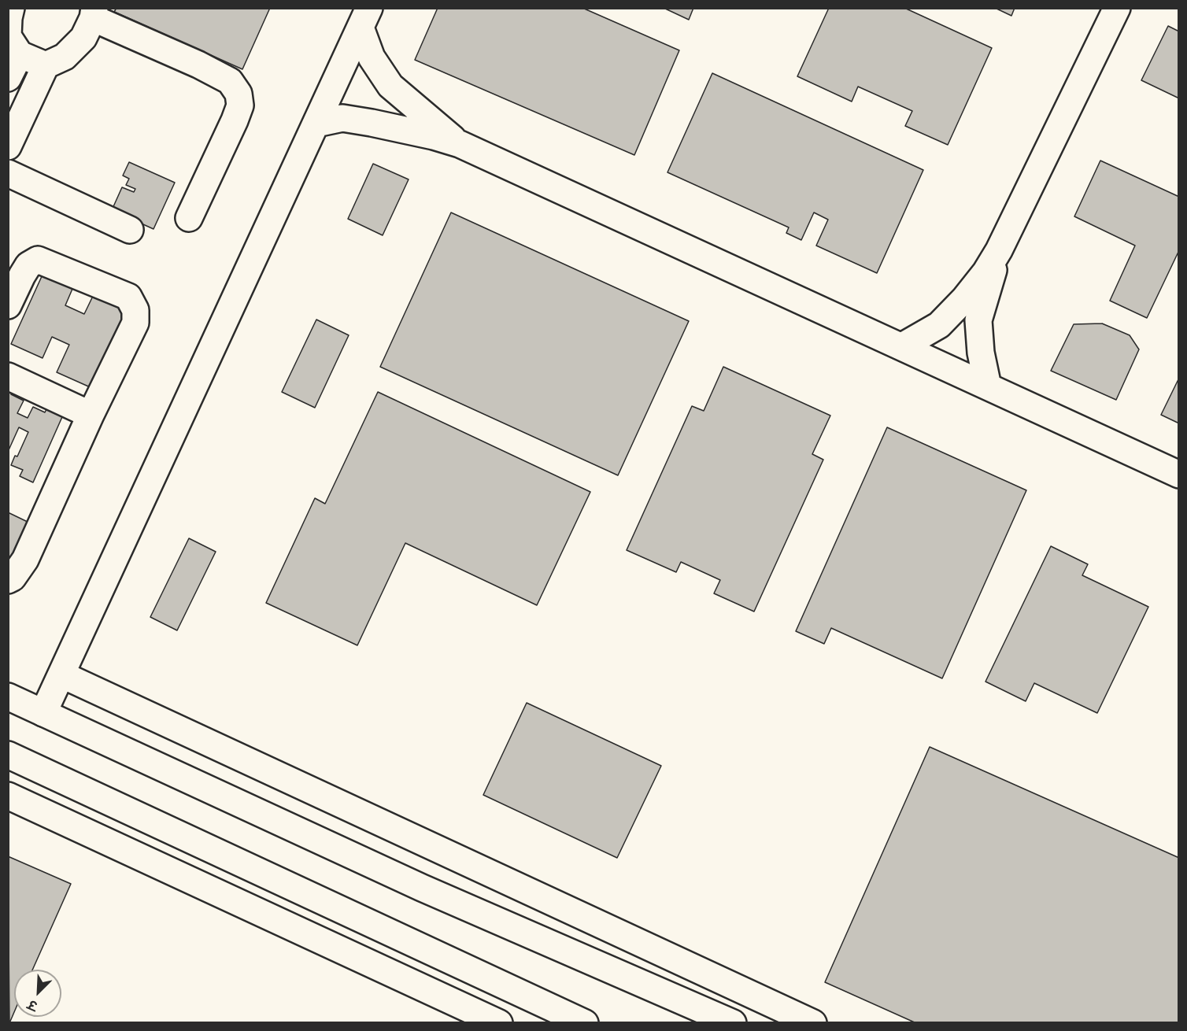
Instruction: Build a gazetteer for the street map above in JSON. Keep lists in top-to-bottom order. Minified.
{"north":"bottom left"}
